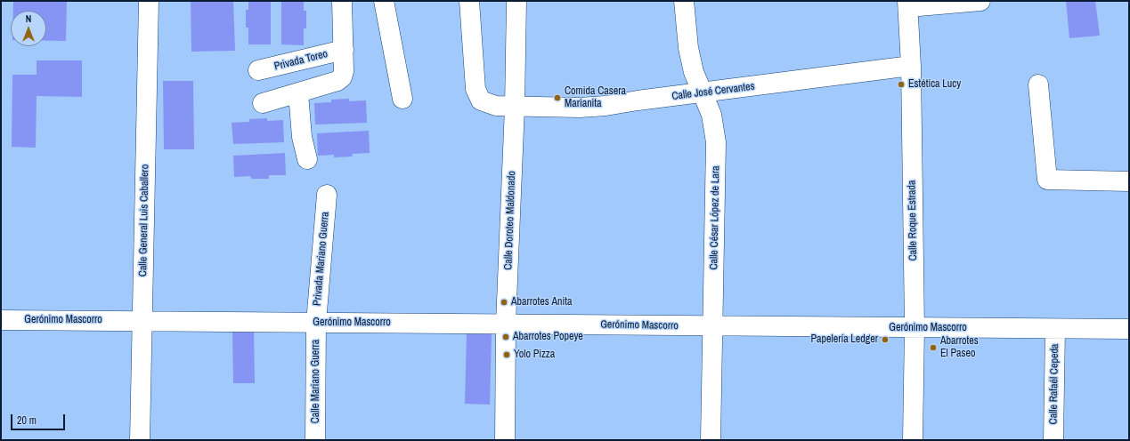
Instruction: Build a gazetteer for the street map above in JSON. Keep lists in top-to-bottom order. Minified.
{"streets":{"street":["Privada Toreo","Calle José Cervantes","Calle César López de Lara","Calle General Luis Caballero","Calle Doroteo Maldonado","Calle Roque Estrada","Privada Mariano Guerra","Gerónimo Mascorro","Calle Mariano Guerra","Calle Rafaél Cepeda"]},"crossings":[["Calle José Cervantes","Calle César López de Lara"],["Calle José Cervantes","Calle Doroteo Maldonado"],["Calle José Cervantes","Calle Roque Estrada"],["Calle César López de Lara","Gerónimo Mascorro"],["Calle General Luis Caballero","Gerónimo Mascorro"],["Calle Doroteo Maldonado","Gerónimo Mascorro"],["Calle Roque Estrada","Gerónimo Mascorro"],["Privada Mariano Guerra","Gerónimo Mascorro"],["Privada Mariano Guerra","Calle Mariano Guerra"],["Gerónimo Mascorro","Calle Mariano Guerra"],["Gerónimo Mascorro","Calle Rafaél Cepeda"]],"places":["Estética Lucy","Comida Casera Marianita","Abarrotes Anita","Abarrotes Popeye","Papelería Ledger","Abarrotes El Paseo","Yolo Pizza"],"scale_bar":"20 m","north":"top"}
